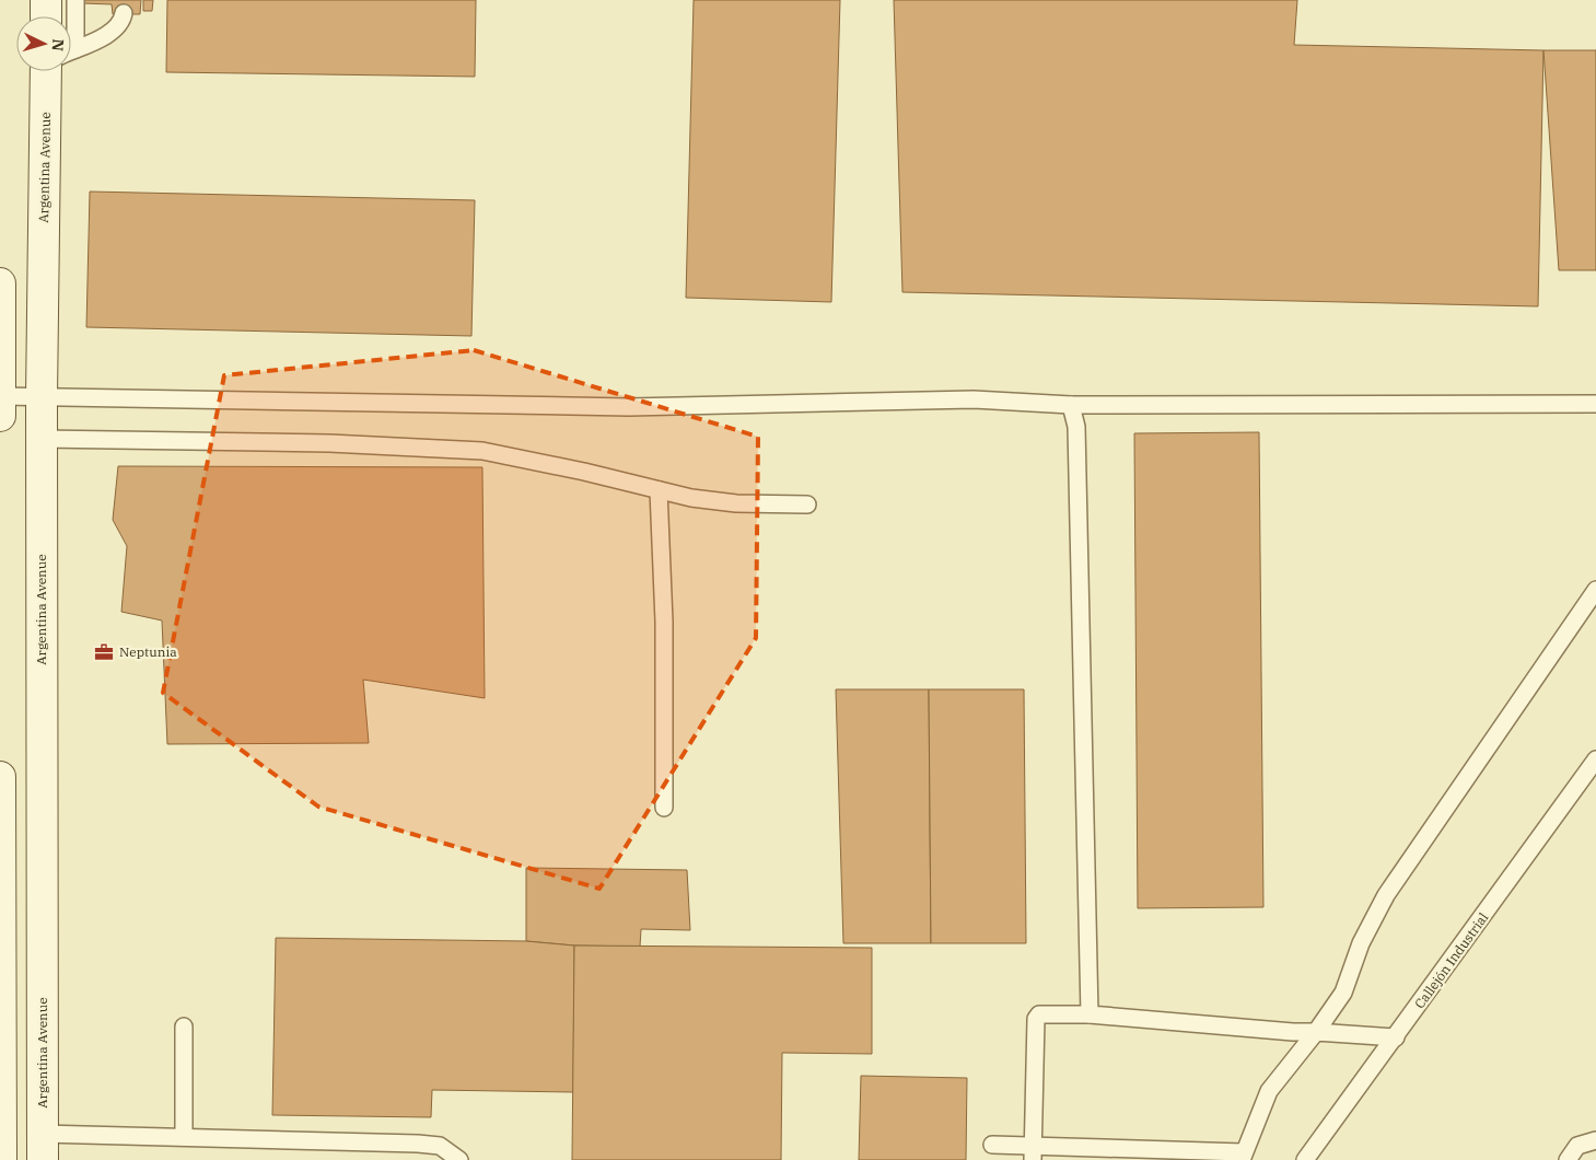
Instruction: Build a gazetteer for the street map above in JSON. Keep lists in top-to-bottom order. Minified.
{"streets":{"main road":["Argentina Avenue"],"lane":["Callejón Industrial"]},"places":{"office":["Neptunia"]},"north":"right"}
